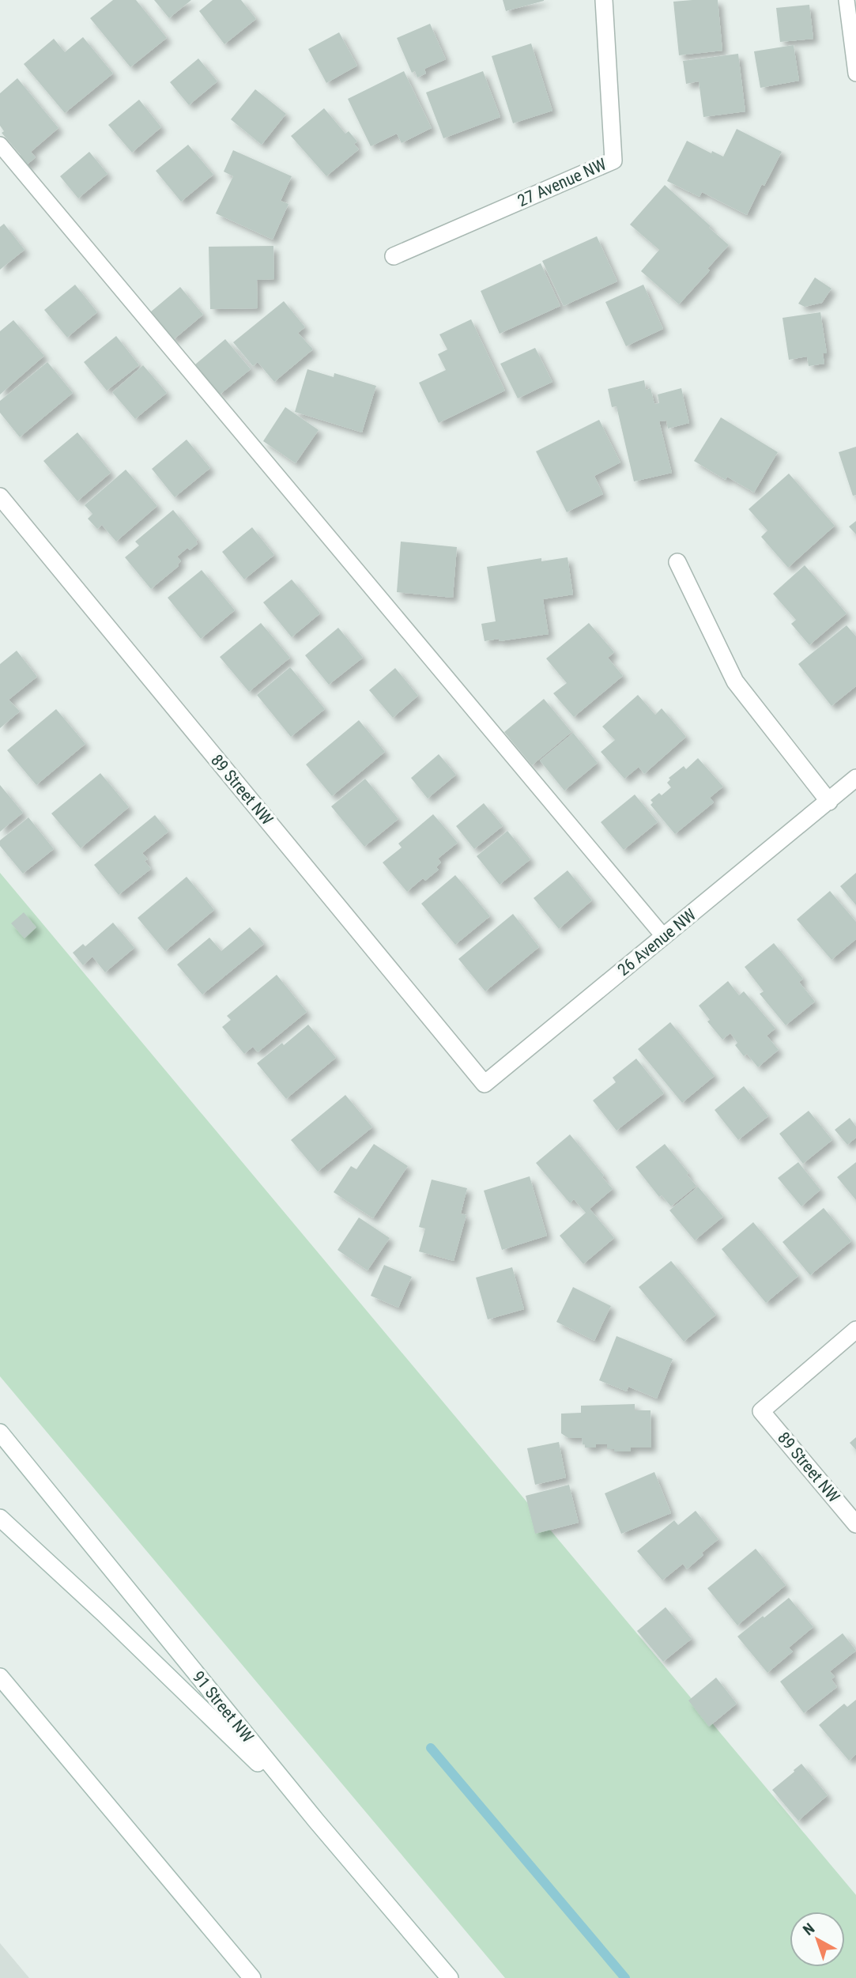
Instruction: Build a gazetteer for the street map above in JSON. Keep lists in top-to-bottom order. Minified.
{"streets":{"street":["27 Avenue NW","89 Street NW","26 Avenue NW","91 Street NW"]},"crossings":[["89 Street NW","26 Avenue NW"]],"north":"top left"}
